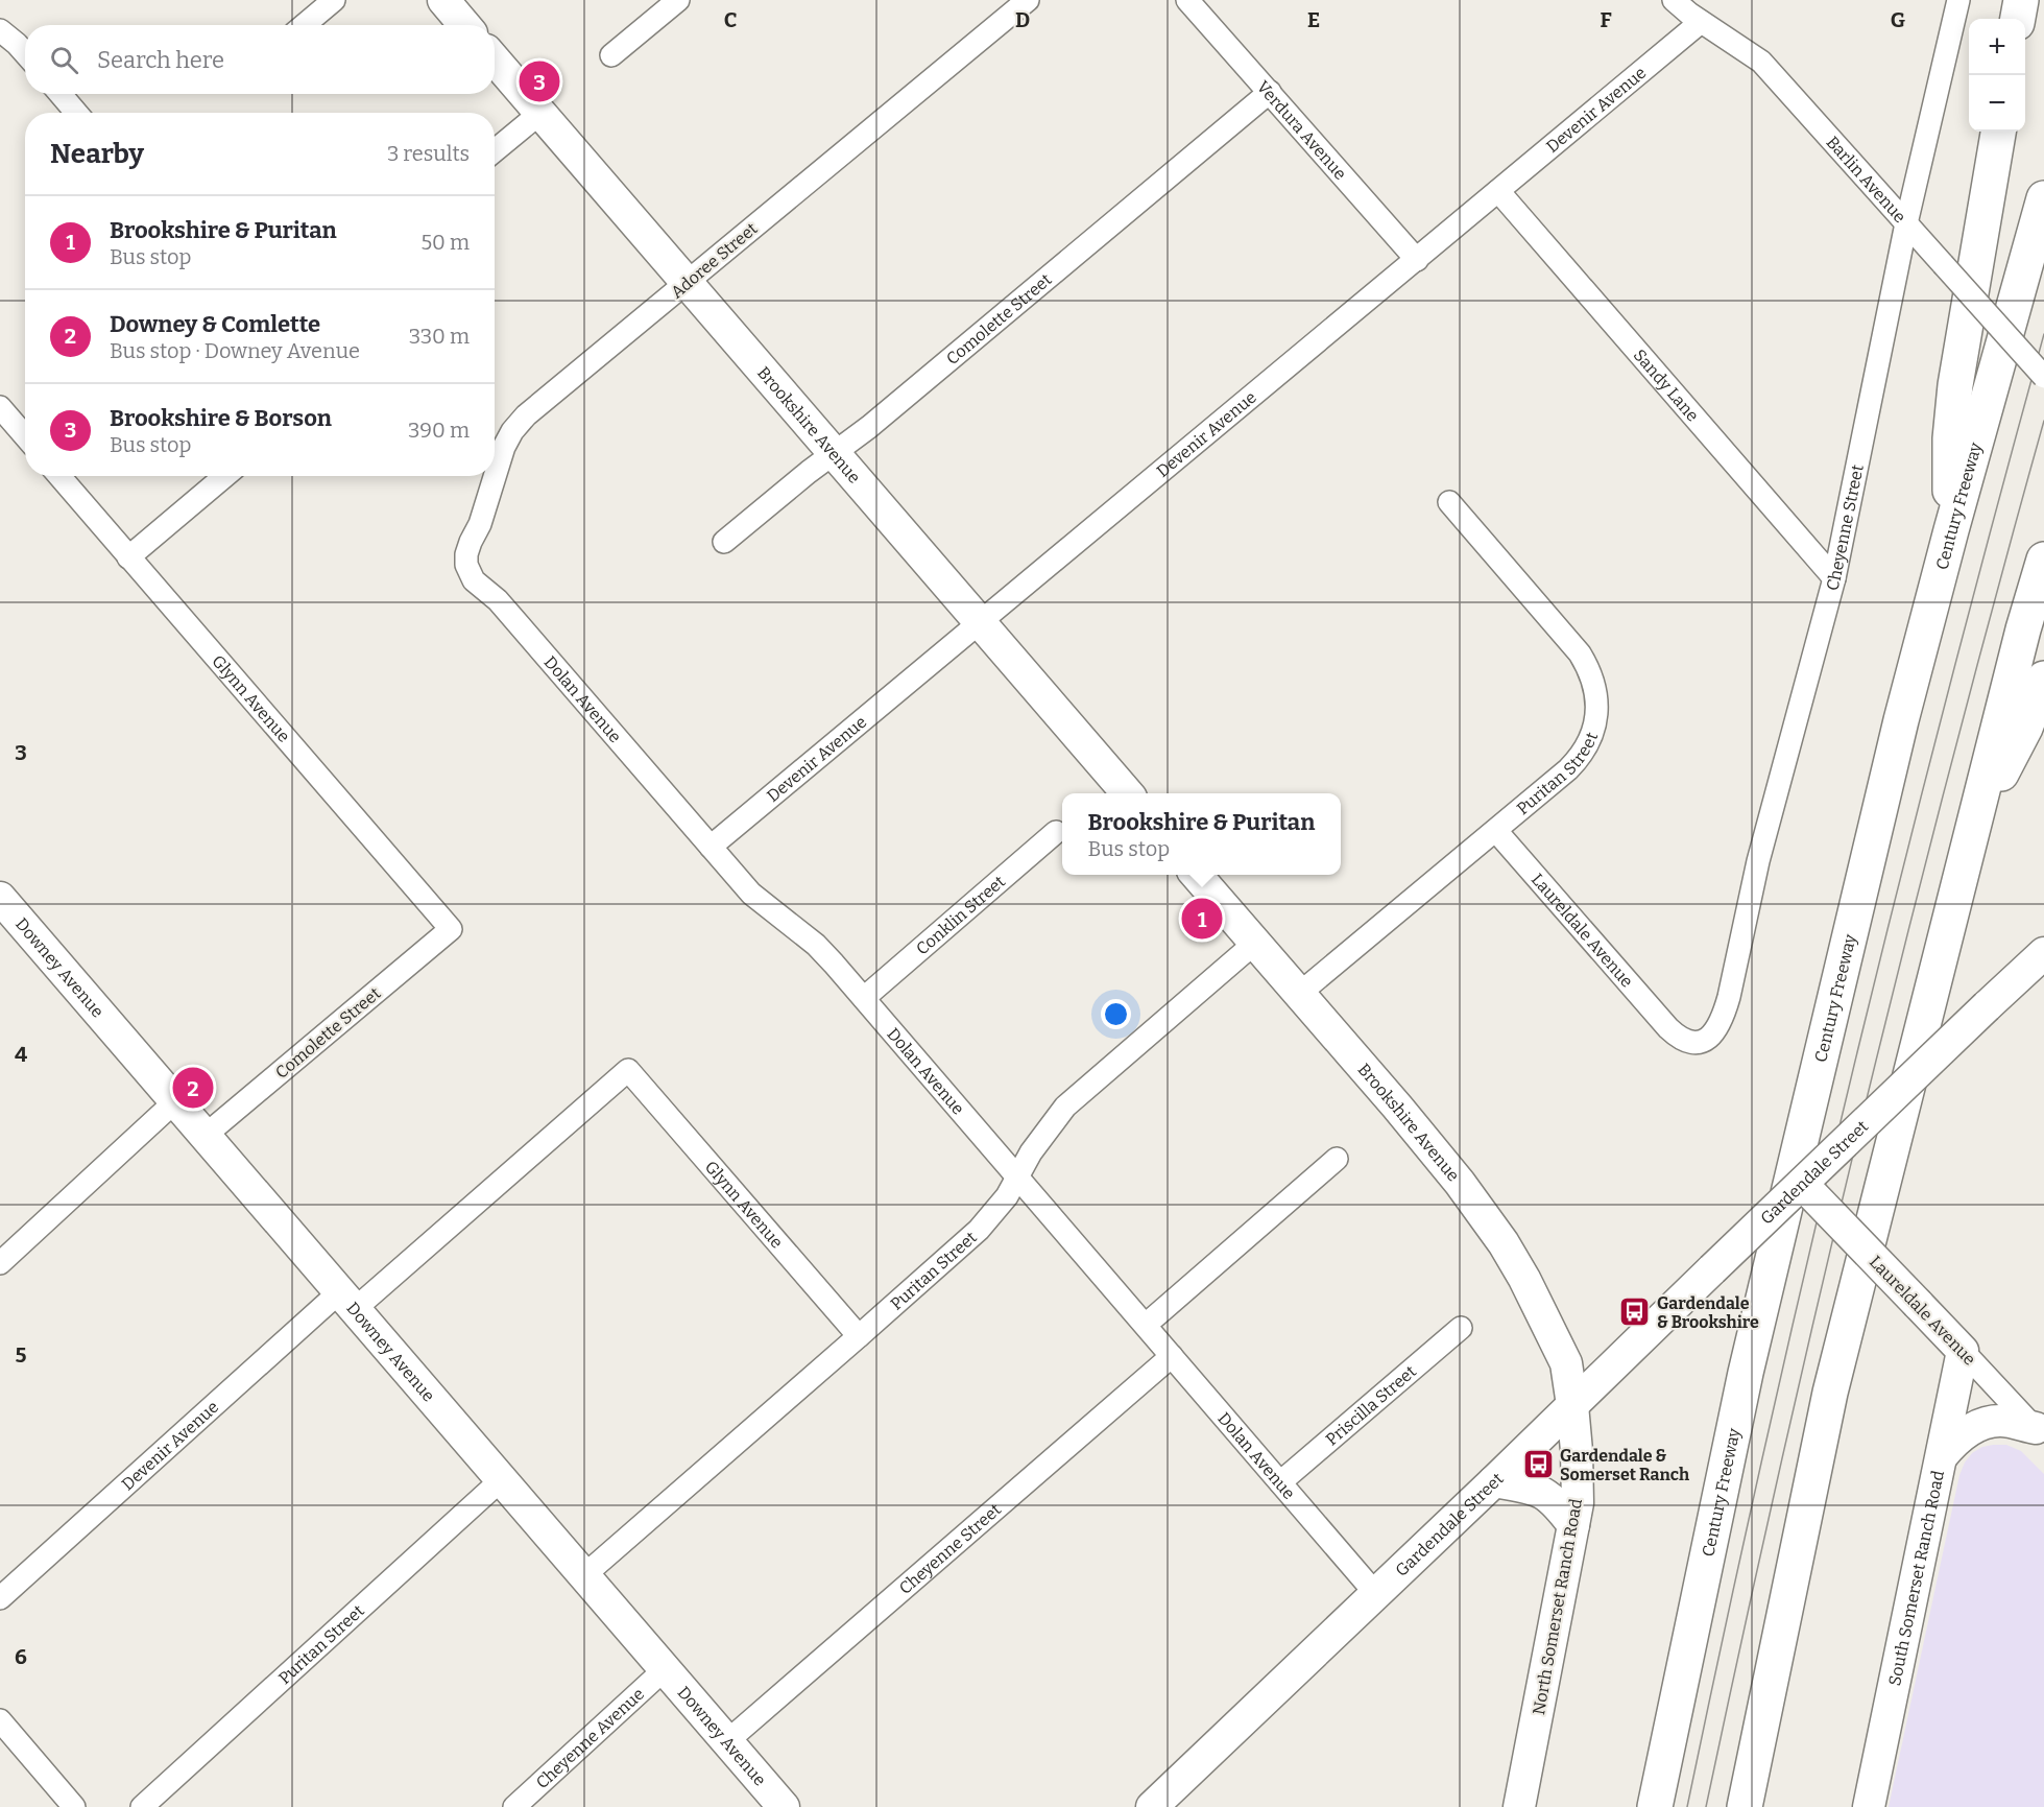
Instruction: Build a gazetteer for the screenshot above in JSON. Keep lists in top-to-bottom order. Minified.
{"streets":{"highway":["Century Freeway"],"street":["Devenir Avenue","Verdura Avenue","Barlin Avenue","Adoree Street","Comolette Street","Sandy Lane","Brookshire Avenue","Cheyenne Street","Glynn Avenue","Dolan Avenue","Puritan Street","Conklin Street","Laureldale Avenue","Downey Avenue","Gardendale Street","Priscilla Street","South Somerset Ranch Road","North Somerset Ranch Road","Cheyenne Avenue"]},"crossings":[["Devenir Avenue","Verdura Avenue"],["Devenir Avenue","Barlin Avenue"],["Devenir Avenue","Sandy Lane"],["Devenir Avenue","Brookshire Avenue"],["Devenir Avenue","Glynn Avenue"],["Devenir Avenue","Dolan Avenue"],["Devenir Avenue","Downey Avenue"],["Verdura Avenue","Comolette Street"],["Barlin Avenue","Cheyenne Street"],["Adoree Street","Brookshire Avenue"],["Adoree Street","Dolan Avenue"],["Comolette Street","Brookshire Avenue"],["Comolette Street","Glynn Avenue"],["Comolette Street","Downey Avenue"],["Sandy Lane","Cheyenne Street"],["Brookshire Avenue","Puritan Street"],["Brookshire Avenue","Gardendale Street"],["Brookshire Avenue","North Somerset Ranch Road"],["Cheyenne Street","Dolan Avenue"],["Cheyenne Street","Laureldale Avenue"],["Cheyenne Street","Downey Avenue"],["Glynn Avenue","Puritan Street"],["Dolan Avenue","Puritan Street"],["Dolan Avenue","Conklin Street"],["Dolan Avenue","Gardendale Street"],["Dolan Avenue","Priscilla Street"],["Puritan Street","Laureldale Avenue"],["Puritan Street","Downey Avenue"],["Laureldale Avenue","Gardendale Street"],["Laureldale Avenue","South Somerset Ranch Road"],["Downey Avenue","Cheyenne Avenue"],["Gardendale Street","North Somerset Ranch Road"]],"places":{"bus stop":["Gardendale & Brookshire","Gardendale & Somerset Ranch"]},"page":{"map_buttons":["+","−"],"search":"Search here","pins":["3","1","2"],"heading":["Nearby","3 results"],"list":[{"mark":"1","name":"Brookshire & Puritan","note":"Bus stop","value":"50 m"},{"mark":"2","name":"Downey & Comlette","note":"Bus stop · Downey Avenue","value":"330 m"},{"mark":"3","name":"Brookshire & Borson","note":"Bus stop","value":"390 m"}],"popup":["Brookshire & Puritan","Bus stop"]},"grid":{"columns":["C","D","E","F","G"],"rows":["3","4","5","6"]}}
